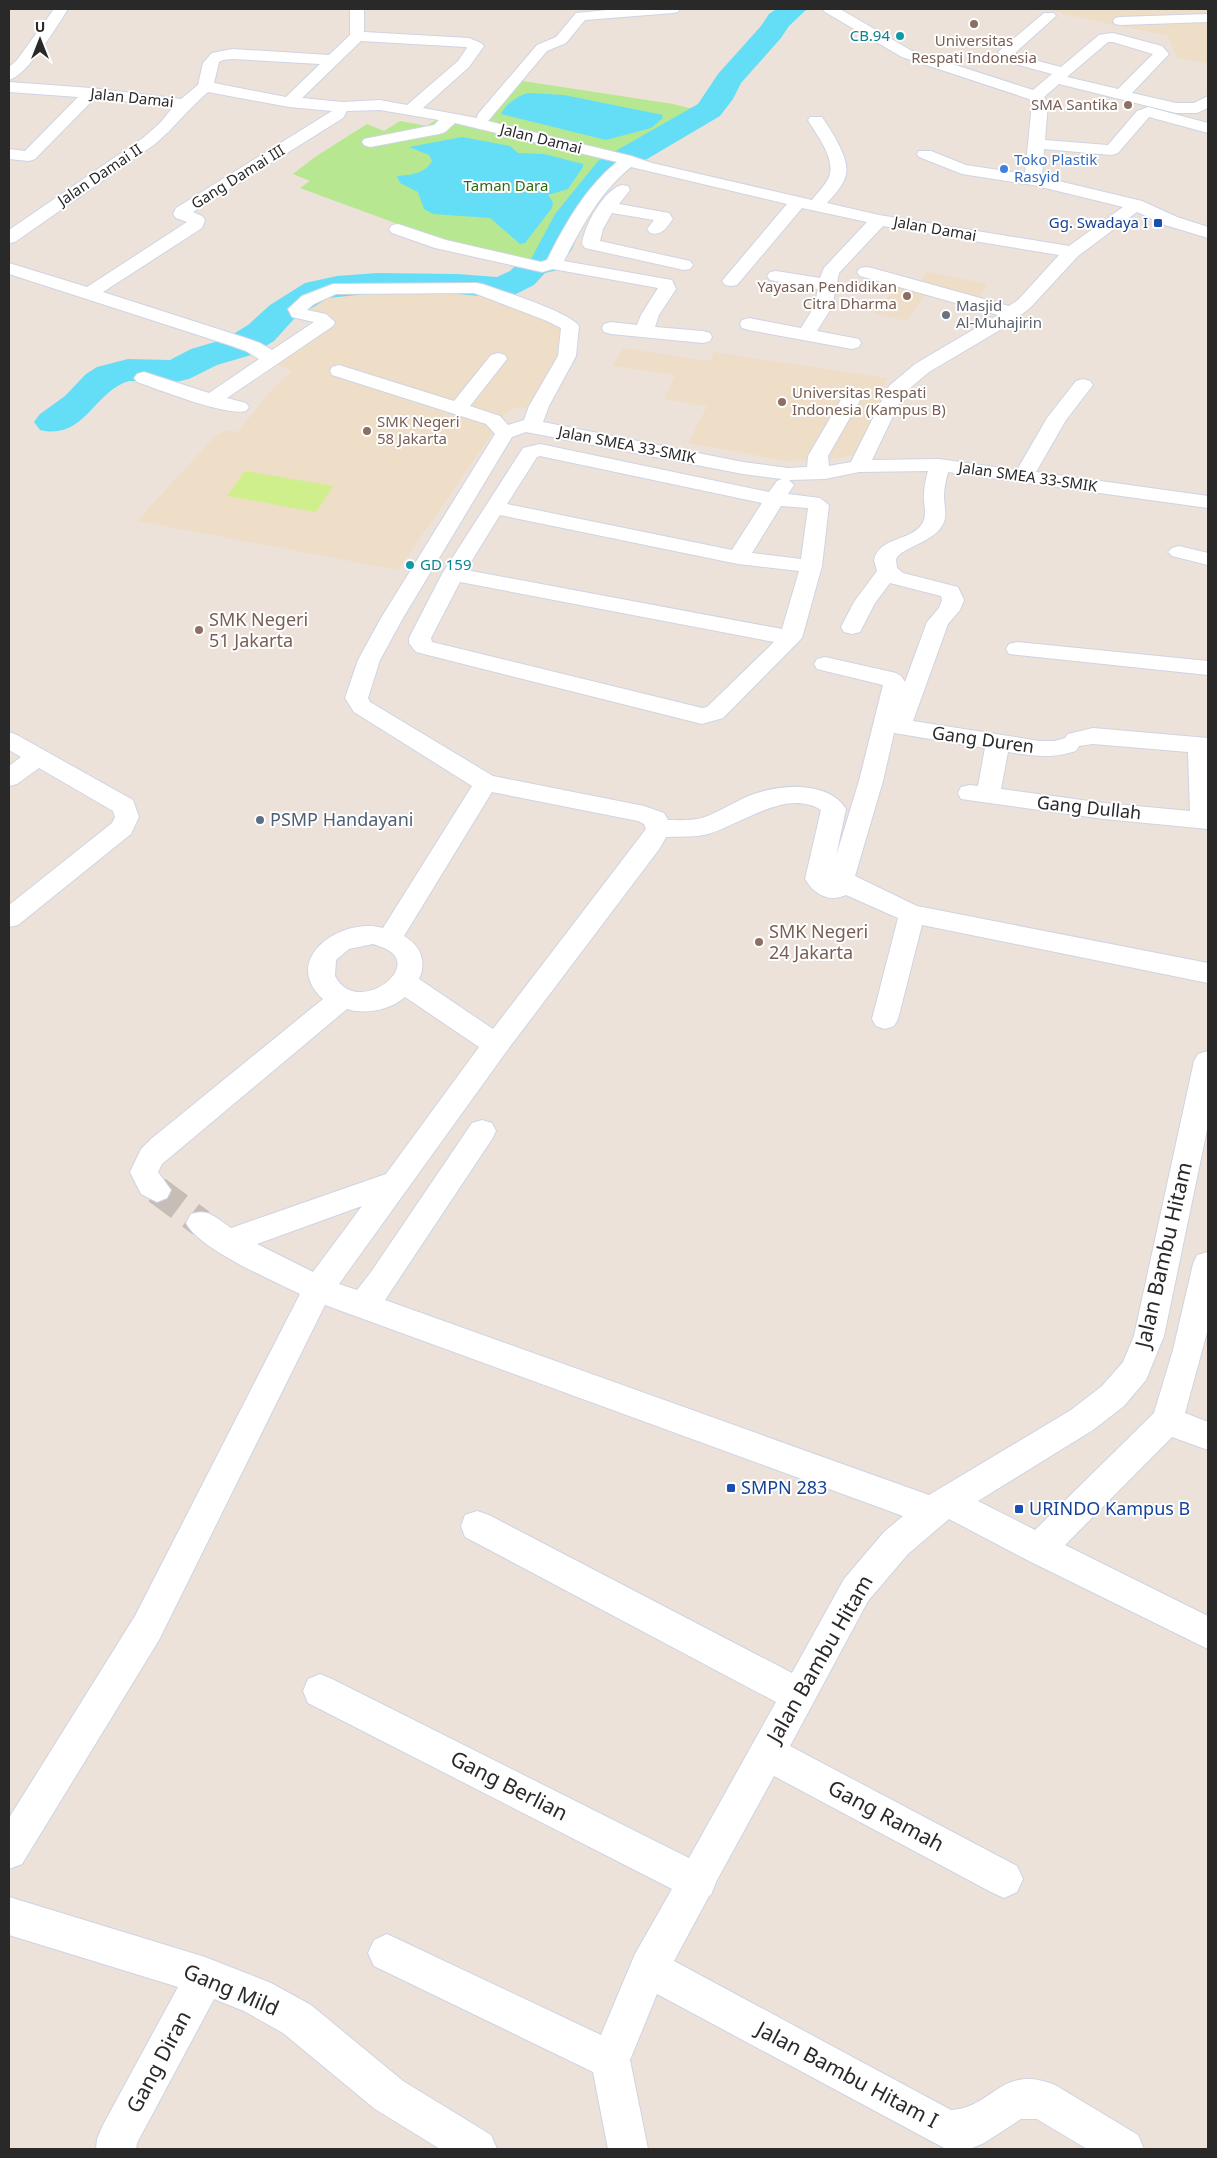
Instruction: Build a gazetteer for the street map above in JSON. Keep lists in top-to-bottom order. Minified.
{"streets":{"street":["Jalan Damai","Jalan Damai II","Gang Damai III","Jalan SMEA 33-SMIK","Gang Duren","Gang Dullah","Jalan Bambu Hitam","Gang Berlian","Gang Ramah","Gang Mild","Gang Diran","Jalan Bambu Hitam I"]},"crossings":[["Jalan Damai","Jalan Damai II"],["Jalan Damai","Gang Damai III"],["Gang Duren","Gang Dullah"],["Jalan Bambu Hitam","Gang Berlian"],["Jalan Bambu Hitam","Gang Ramah"],["Jalan Bambu Hitam","Jalan Bambu Hitam I"],["Gang Mild","Gang Diran"]],"parks":["Taman Dara"],"places":{"other":["Universitas Respati Indonesia","CB.94","SMA Santika","Toko Plastik Rasyid","Yayasan Pendidikan Citra Dharma","Masjid Al-Muhajirin","Universitas Respati Indonesia (Kampus B)","SMK Negeri 58 Jakarta","GD 159","SMK Negeri 51 Jakarta","PSMP Handayani","SMK Negeri 24 Jakarta"],"transit":["Gg. Swadaya I","SMPN 283","URINDO Kampus B"]},"north":"top"}
